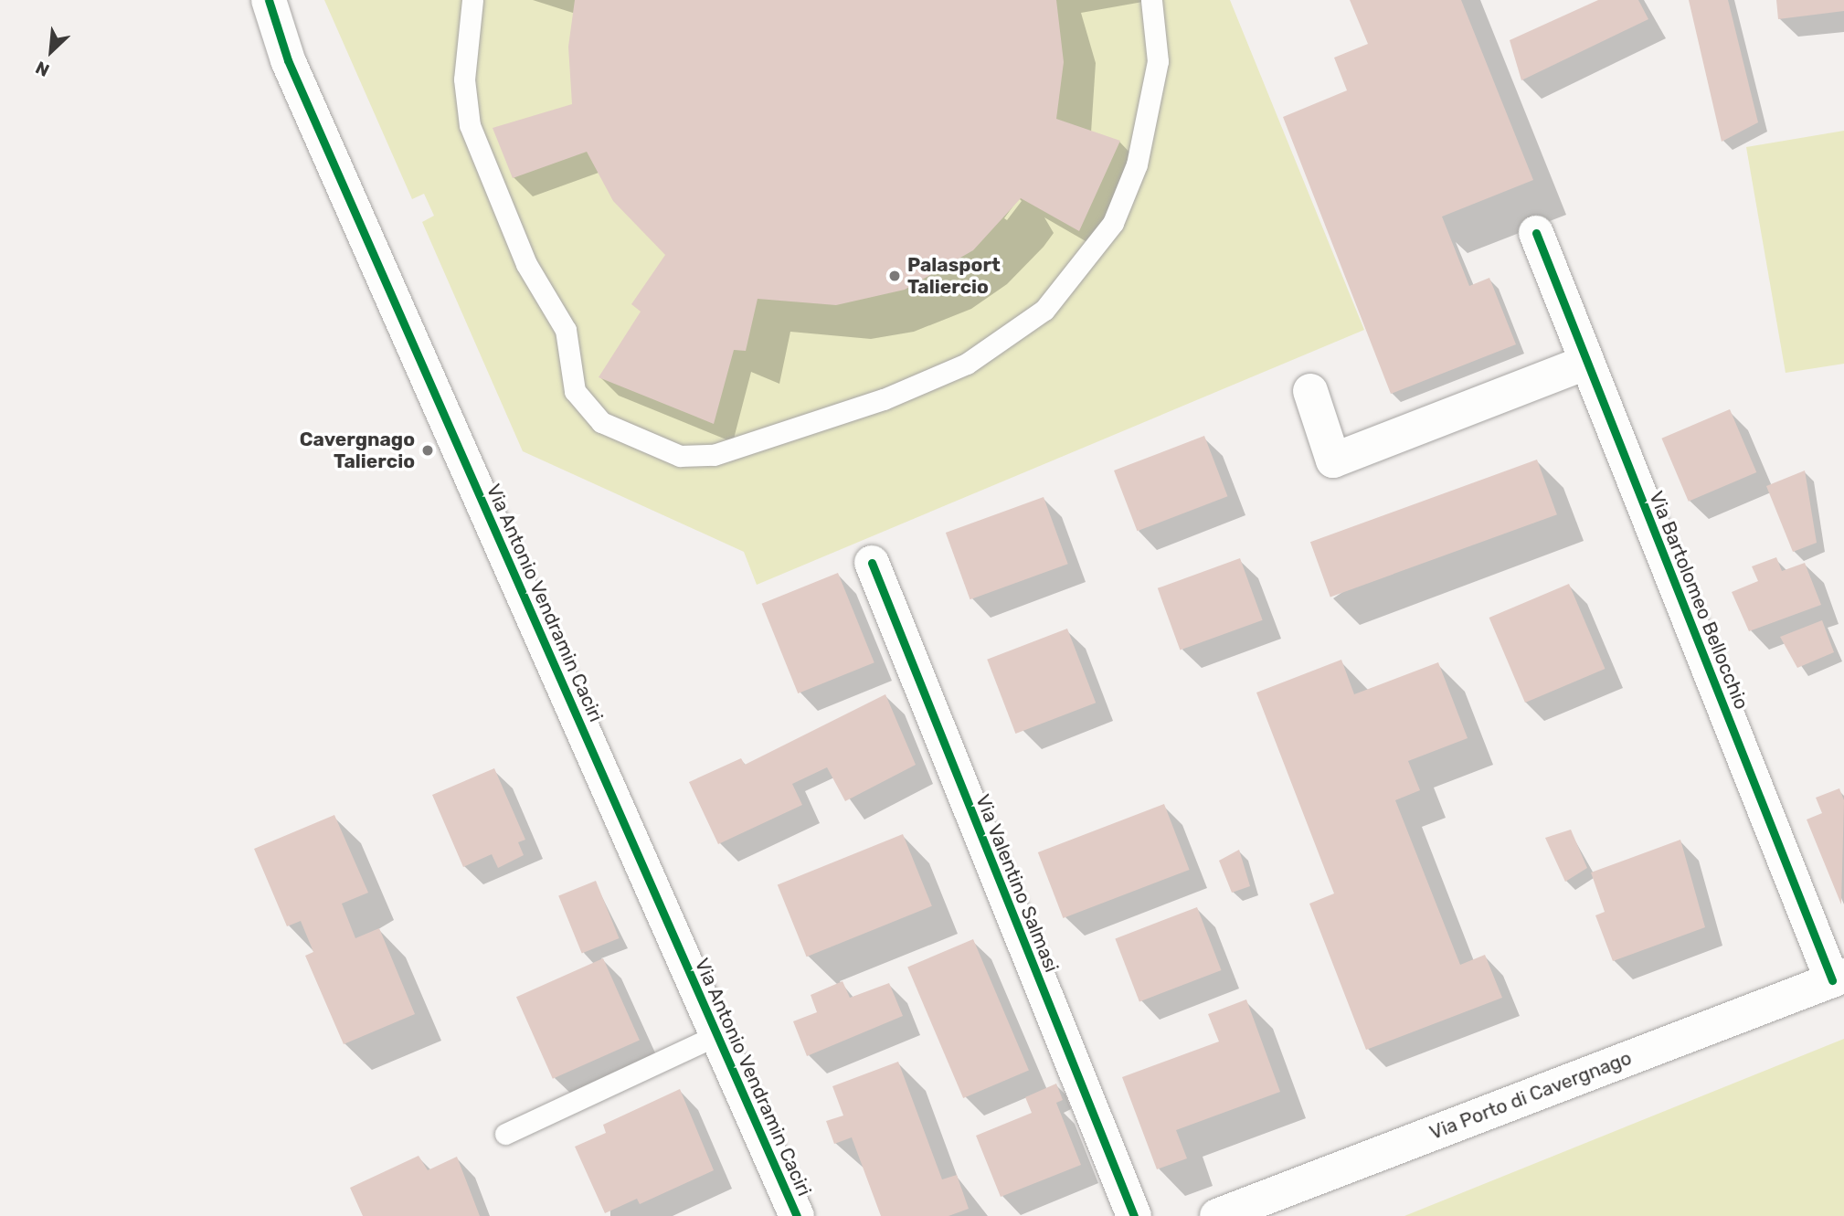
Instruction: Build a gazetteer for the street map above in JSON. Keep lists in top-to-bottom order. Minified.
{"streets":{"street":["Via Bartolomeo Bellocchio","Via Antonio Vendramin Caciri","Via Valentino Salmasi","Via Porto di Cavergnago"]},"crossings":[["Via Bartolomeo Bellocchio","Via Porto di Cavergnago"]],"places":["Palasport Taliercio","Cavergnago Taliercio"],"north":"bottom left"}
